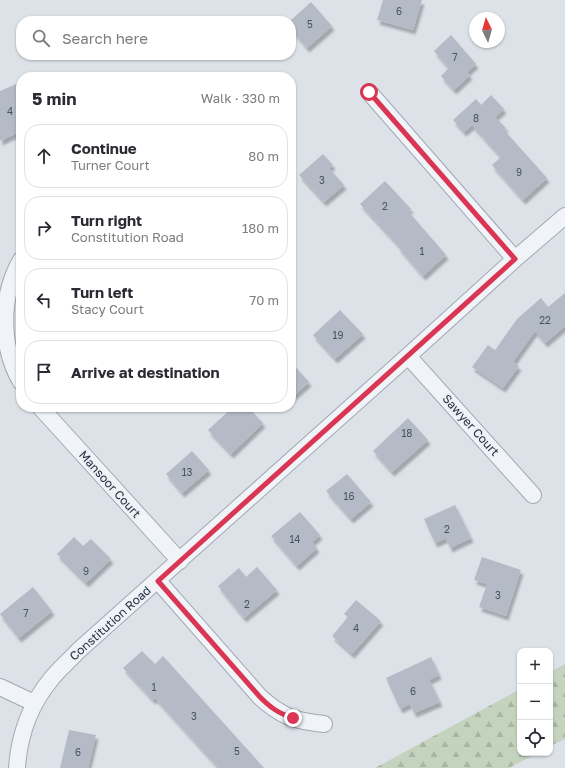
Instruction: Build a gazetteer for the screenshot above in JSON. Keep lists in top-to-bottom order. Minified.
{"streets":{"street":["Sawyer Court","Mansoor Court","Constitution Road"]},"crossings":[["Sawyer Court","Constitution Road"],["Mansoor Court","Constitution Road"]],"house_numbers":["6","5","7","4","8","9","3","2","1","22","19","18","13","16","2","14","9","3","2","7","4","1","6","3","5","6"],"north":"top","page":{"search":"Search here","heading":["5 min","Walk · 330 m"],"list":[["Continue","Turner Court","80 m"],["Turn right","Constitution Road","180 m"],["Turn left","Stacy Court","70 m"],"Arrive at destination"],"map_buttons":["+","−"]}}
